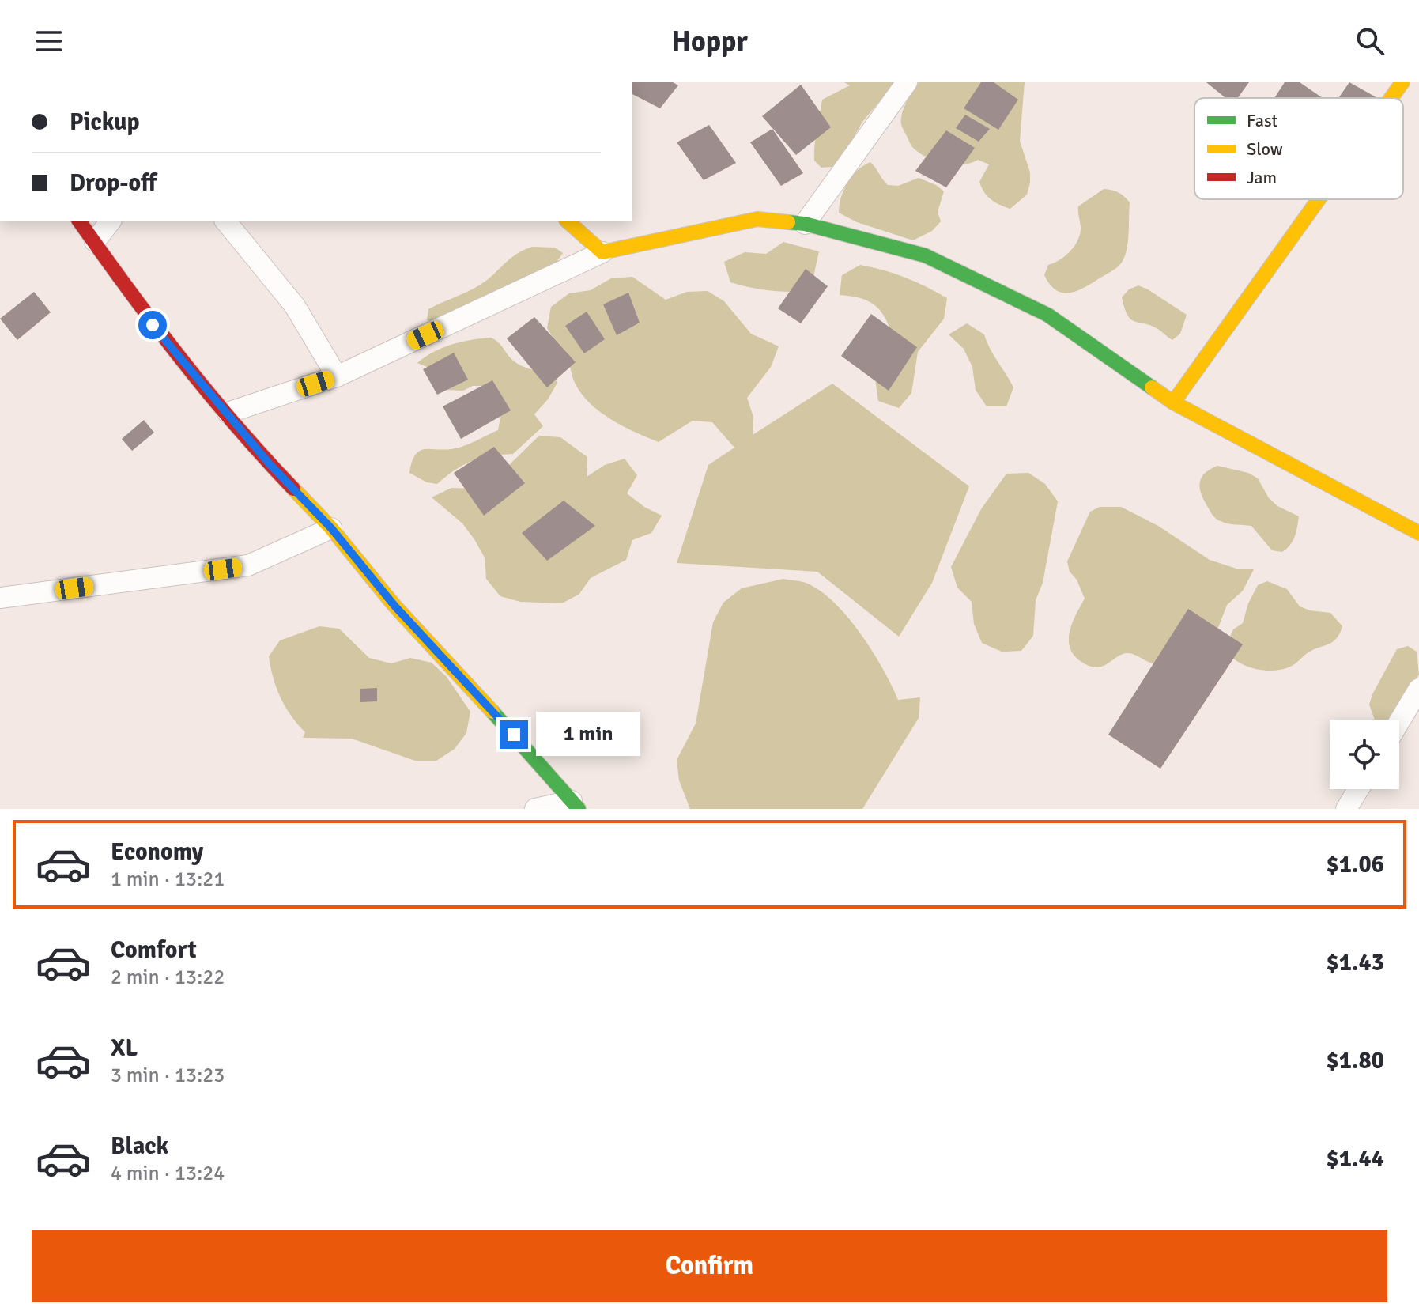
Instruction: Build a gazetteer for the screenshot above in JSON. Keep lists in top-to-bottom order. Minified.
{"legend":["Fast","Slow","Jam"],"page":{"header":"Hoppr","banner":["Pickup","Drop-off"],"bubble":"1 min","list":[{"name":"Economy","note":"1 min · 13:21","value":"$1.06"},{"name":"Comfort","note":"2 min · 13:22","value":"$1.43"},{"name":"XL","note":"3 min · 13:23","value":"$1.80"},{"name":"Black","note":"4 min · 13:24","value":"$1.44"}],"buttons":"Confirm"}}
